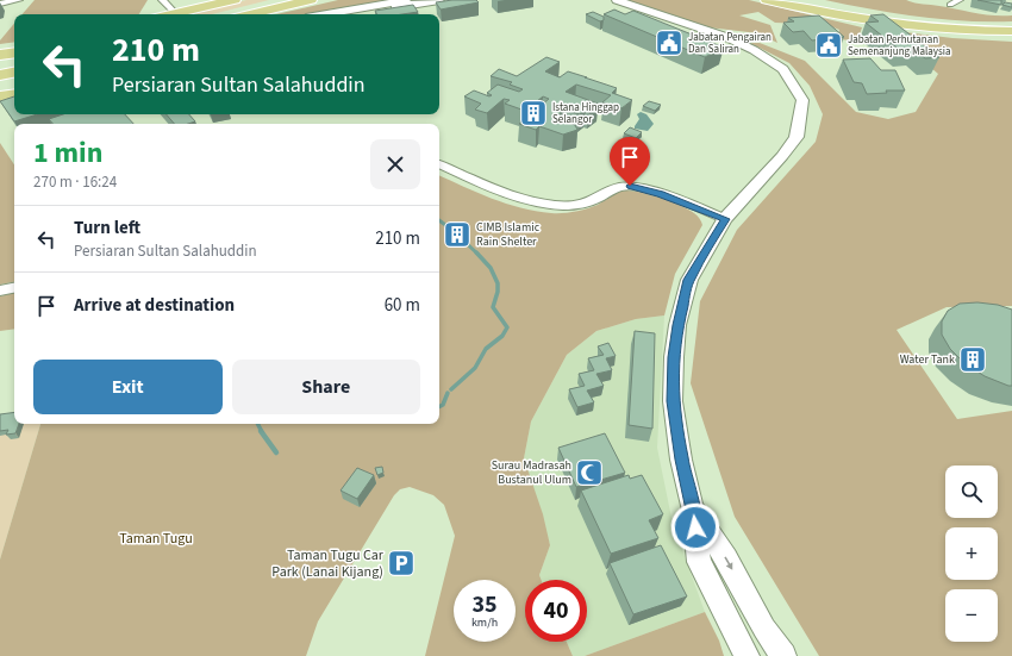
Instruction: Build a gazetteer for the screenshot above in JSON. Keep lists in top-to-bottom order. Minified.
{"parks":["Taman Tugu"],"places":{"public building":["Jabatan Pengairan Dan Saliran","Jabatan Perhutanan Semenanjung Malaysia"],"building":["Istana Hinggap Selangor","CIMB Islamic Rain Shelter","Water Tank"],"mosque":["Surau Madrasah Bustanul Ulum"],"parking":["Taman Tugu Car Park (Lanai Kijang)"]},"page":{"turn":["210 m","Persiaran Sultan Salahuddin"],"heading":["1 min","270 m · 16:24"],"list":[{"name":"Turn left","note":"Persiaran Sultan Salahuddin","value":"210 m"},{"name":"Arrive at destination","value":"60 m"}],"buttons":["Exit","Share"],"map_buttons":["+","−"],"speed":"35 km/h","limit":"40"}}
